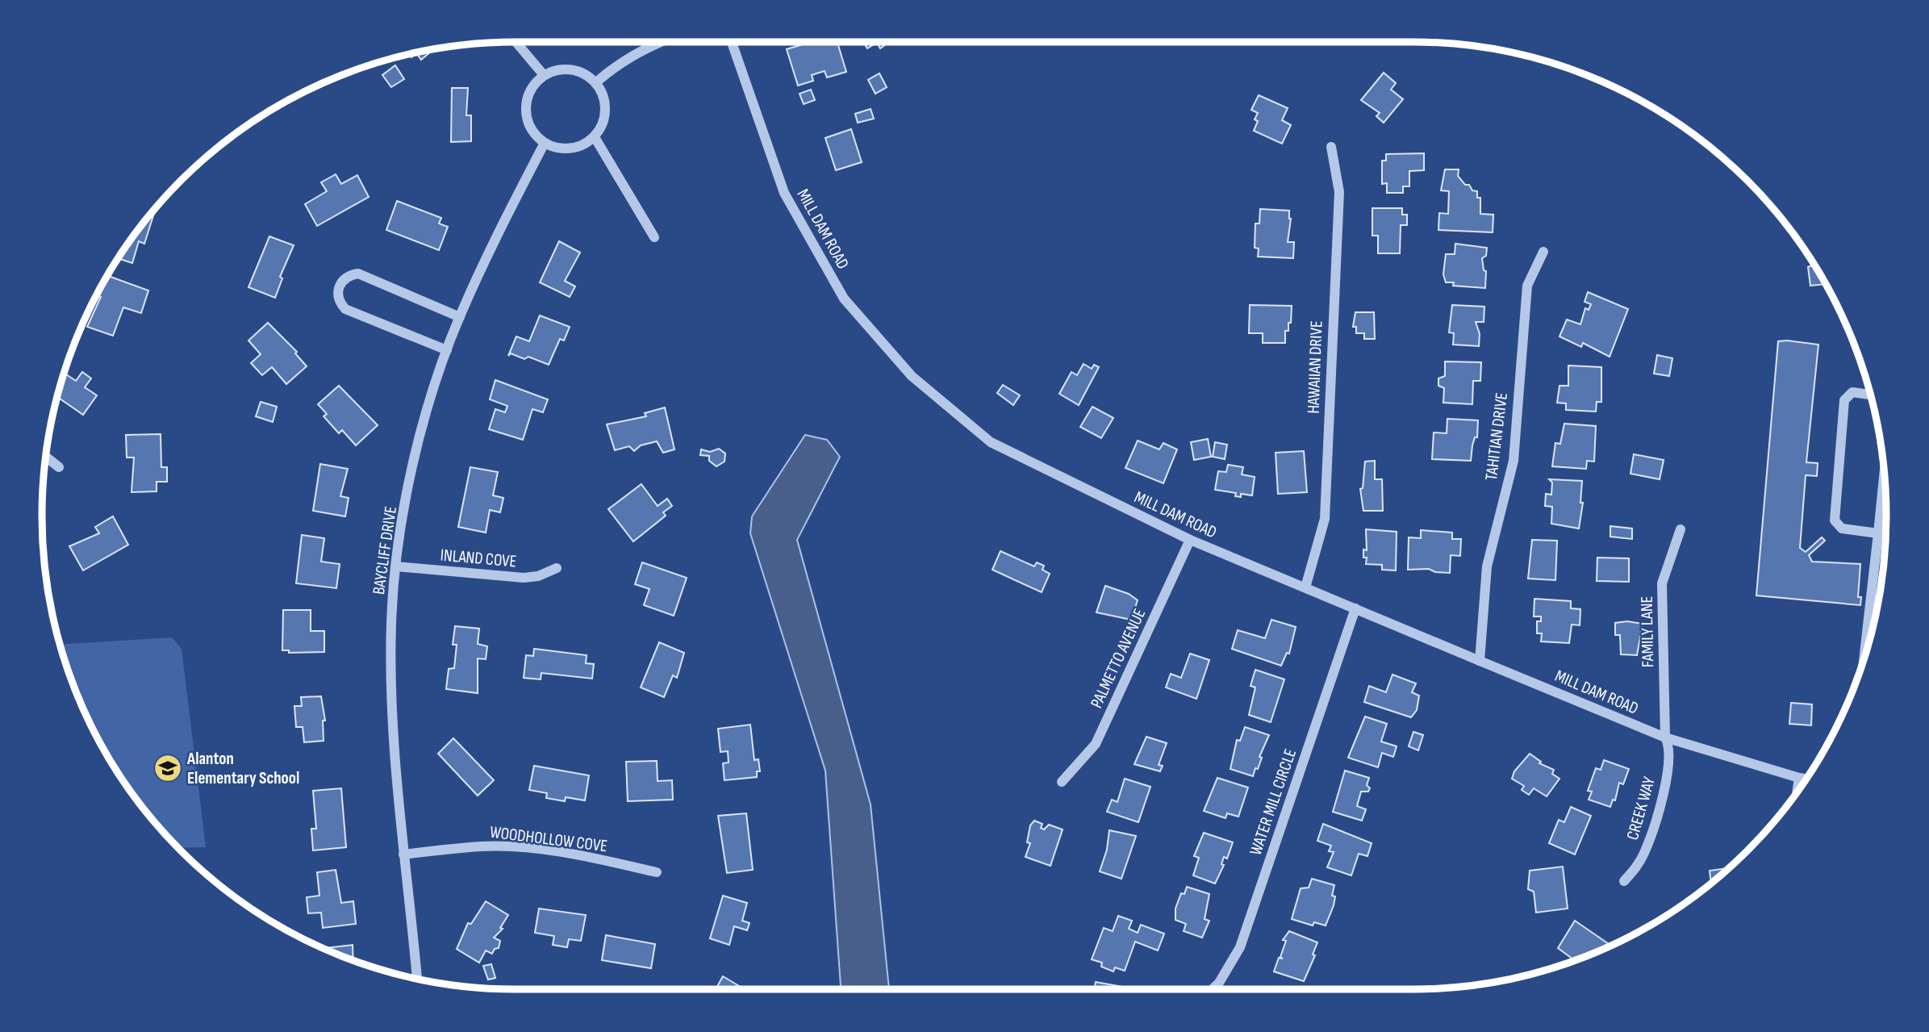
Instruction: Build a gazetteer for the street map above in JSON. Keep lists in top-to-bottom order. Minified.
{"streets":{"street":["MILL DAM ROAD","HAWAIIAN DRIVE","TAHITIAN DRIVE","BAYCLIFF DRIVE","INLAND COVE","FAMILY LANE","PALMETTO AVENUE","WATER MILL CIRCLE","CREEK WAY","WOODHOLLOW COVE"]},"crossings":[["MILL DAM ROAD","HAWAIIAN DRIVE"],["MILL DAM ROAD","TAHITIAN DRIVE"],["MILL DAM ROAD","FAMILY LANE"],["MILL DAM ROAD","PALMETTO AVENUE"],["MILL DAM ROAD","WATER MILL CIRCLE"],["MILL DAM ROAD","CREEK WAY"],["BAYCLIFF DRIVE","INLAND COVE"],["BAYCLIFF DRIVE","WOODHOLLOW COVE"],["FAMILY LANE","CREEK WAY"]],"places":{"school or university":["Alanton Elementary School"]}}
